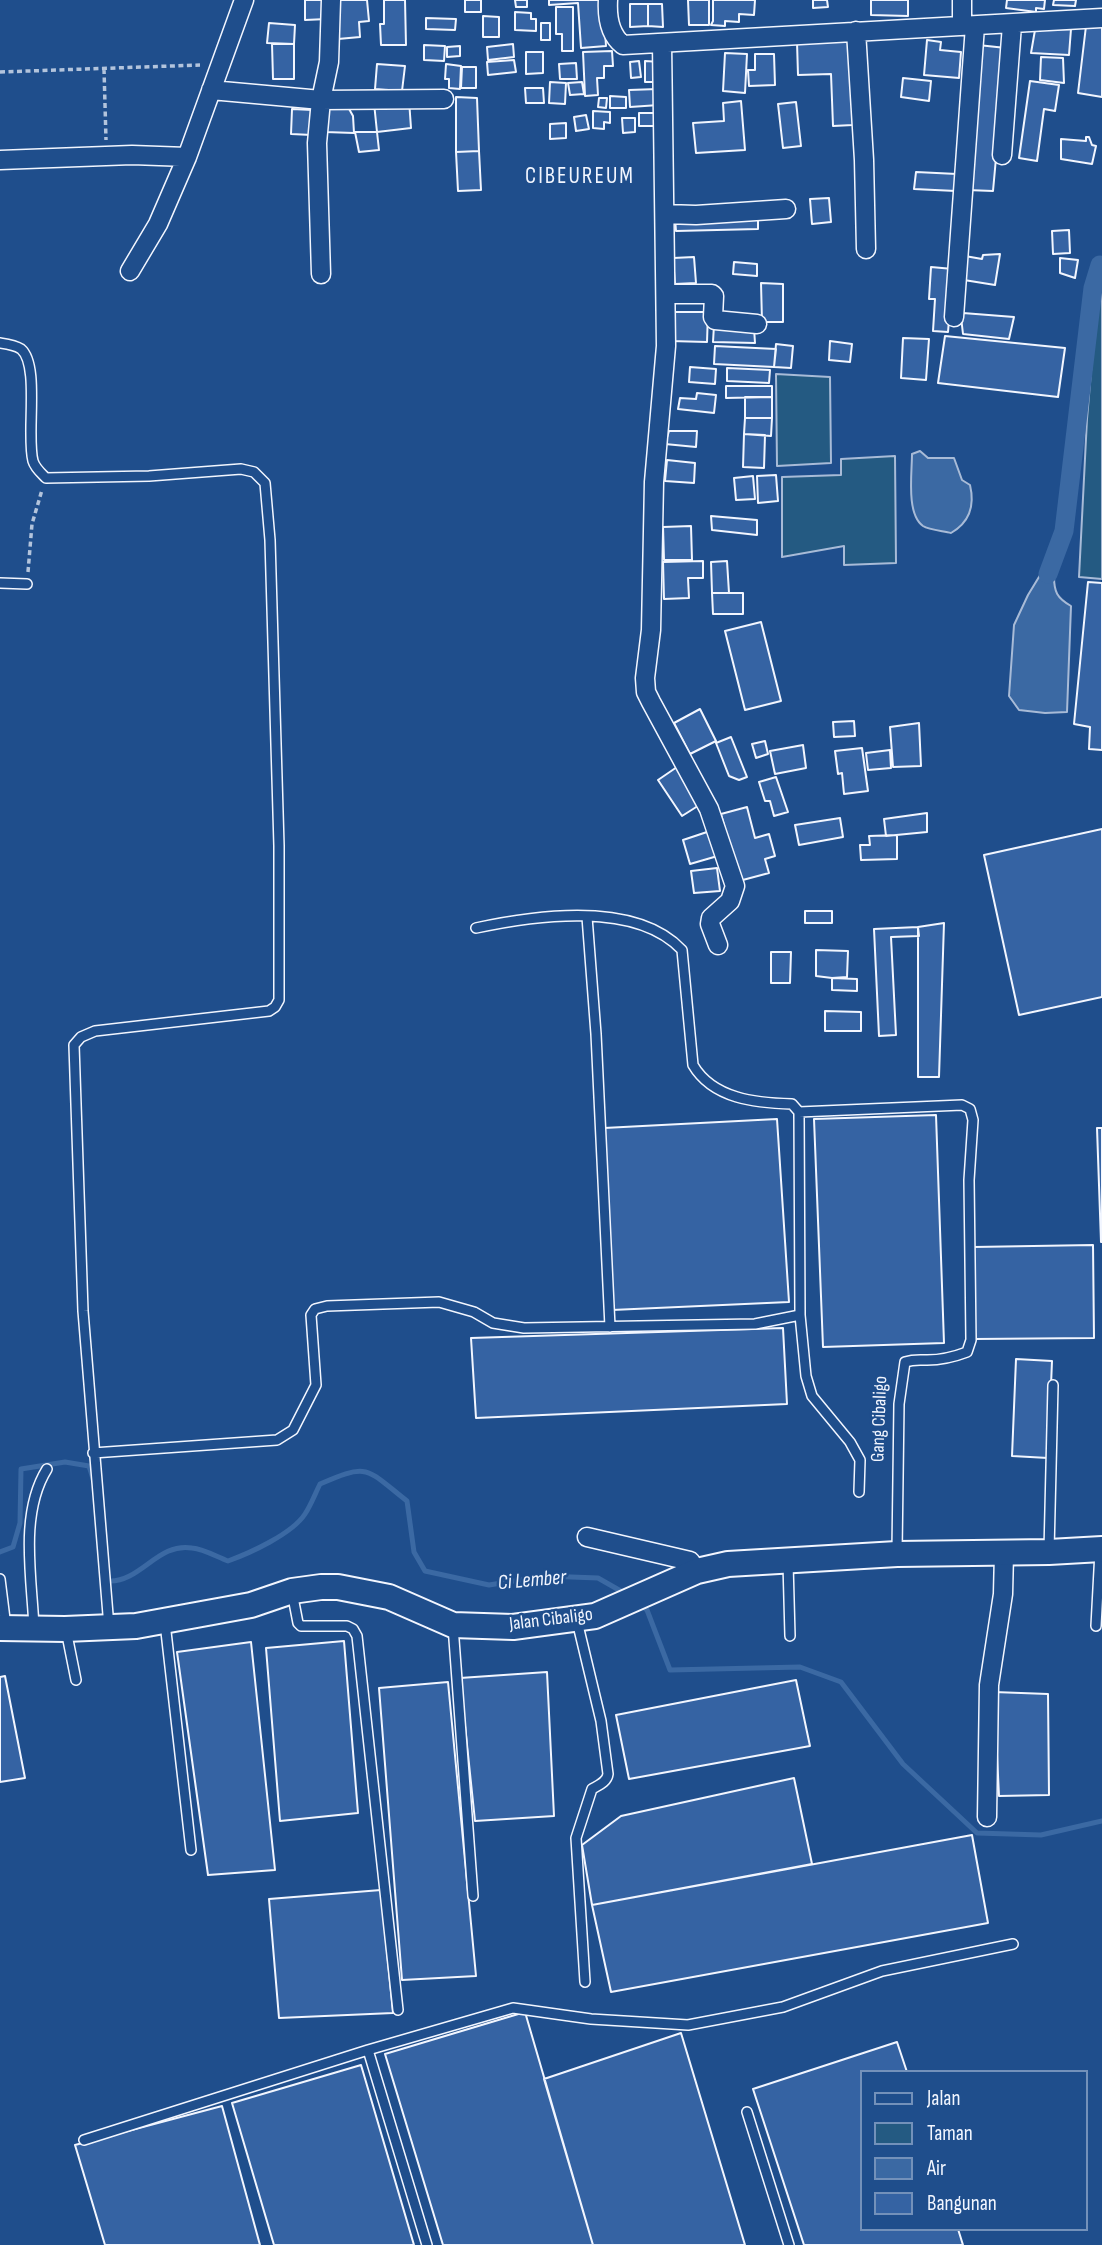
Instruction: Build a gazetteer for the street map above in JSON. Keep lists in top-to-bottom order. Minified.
{"streets":{"main road":["Jalan Cibaligo"],"lane":["Gang Cibaligo"]},"crossings":[["Gang Cibaligo","Jalan Cibaligo"]],"districts":["CIBEUREUM"],"water":["Ci Lember"],"legend":["Jalan","Taman","Air","Bangunan"]}
